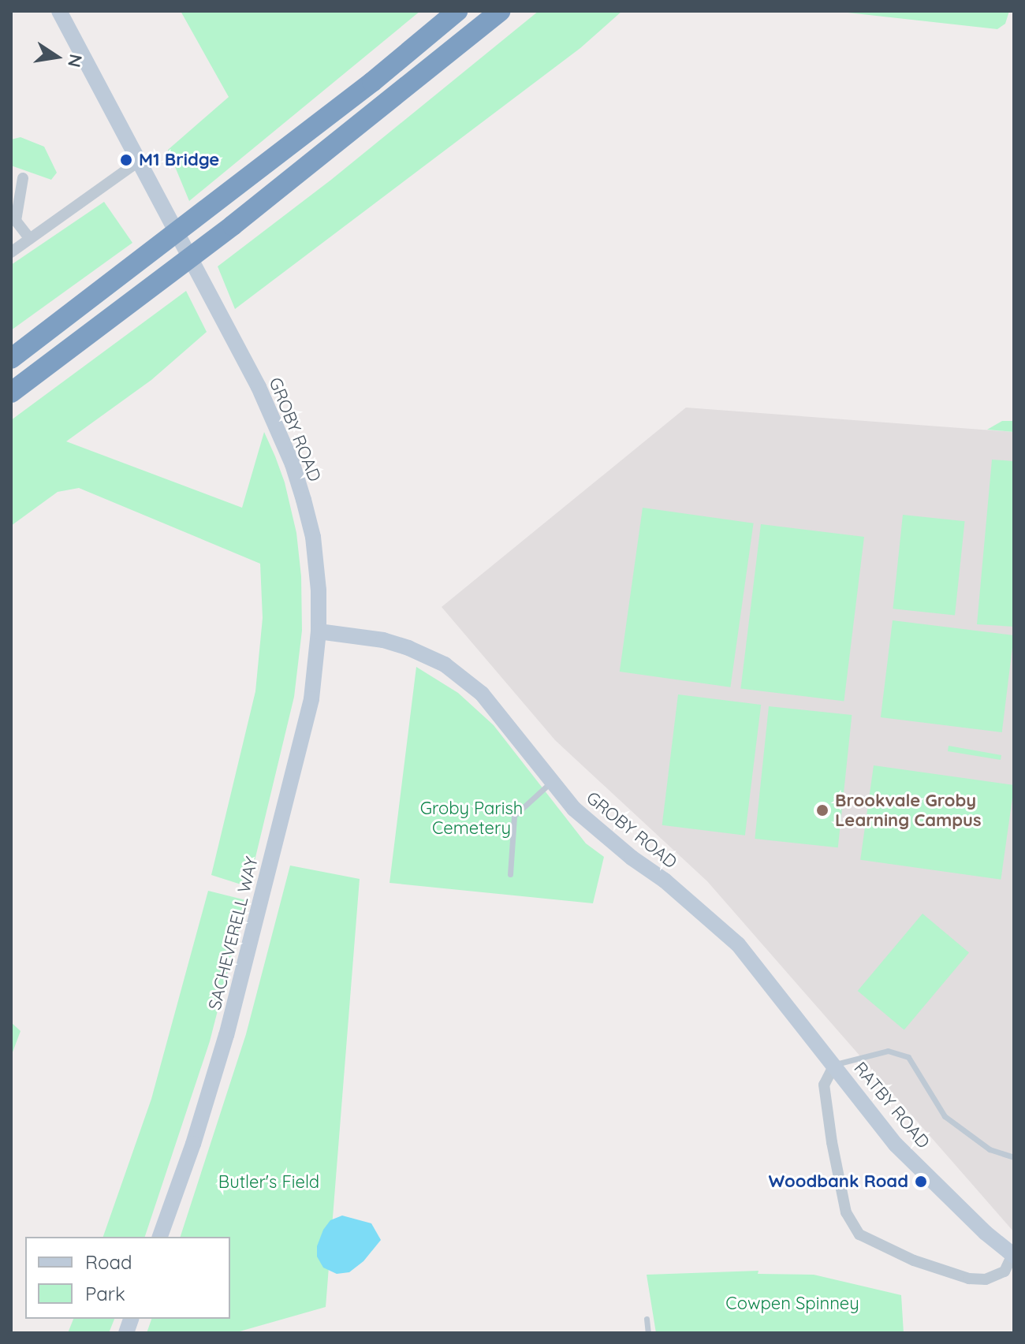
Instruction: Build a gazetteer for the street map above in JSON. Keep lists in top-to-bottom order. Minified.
{"streets":{"street":["GROBY ROAD","SACHEVERELL WAY","RATBY ROAD"]},"crossings":[["GROBY ROAD","SACHEVERELL WAY"],["GROBY ROAD","RATBY ROAD"]],"parks":["Groby Parish Cemetery","Butler's Field","Cowpen Spinney"],"places":["M1 Bridge","Brookvale Groby Learning Campus","Woodbank Road"],"legend":["Road","Park"],"north":"right"}
